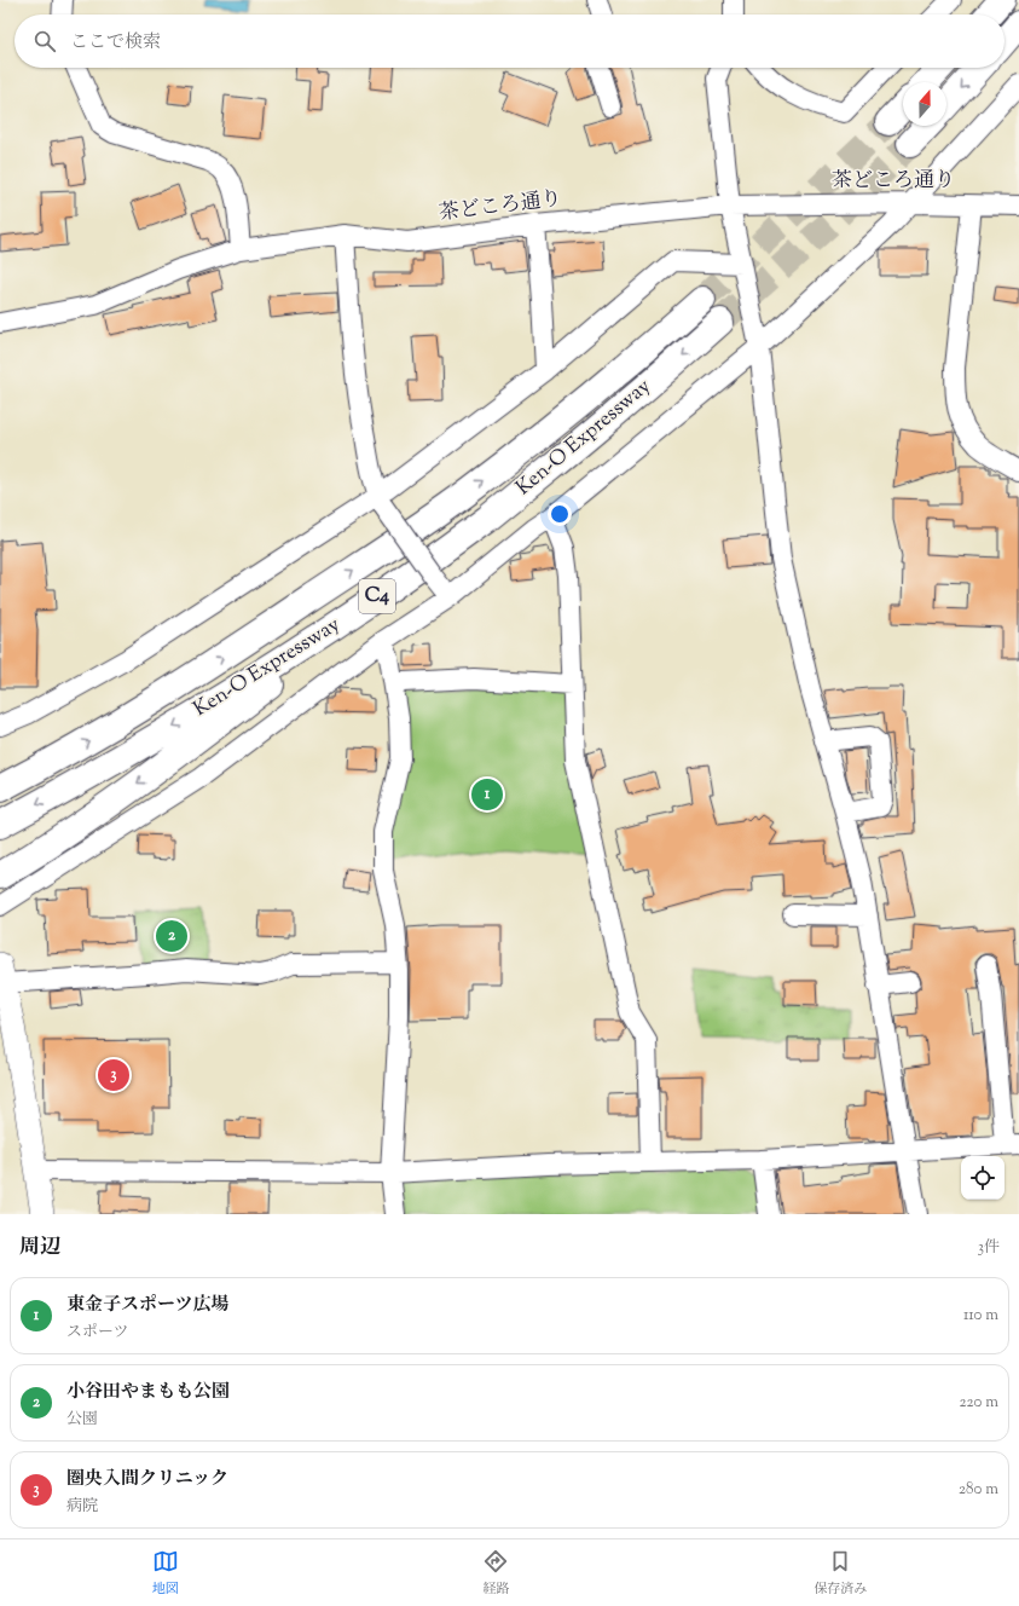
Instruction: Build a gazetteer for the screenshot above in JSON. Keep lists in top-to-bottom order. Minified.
{"streets":{"highway":["Ken-O Expressway","C4"],"street":["茶どころ通り"]},"north":"top","page":{"search":"ここで検索","pins":["1","2","3"],"heading":["周辺","3件"],"list":[{"mark":"1","name":"東金子スポーツ広場","note":"スポーツ","value":"110 m"},{"mark":"2","name":"小谷田やまもも公園","note":"公園","value":"220 m"},{"mark":"3","name":"圏央入間クリニック","note":"病院","value":"280 m"}],"nav":["地図","経路","保存済み"]}}
